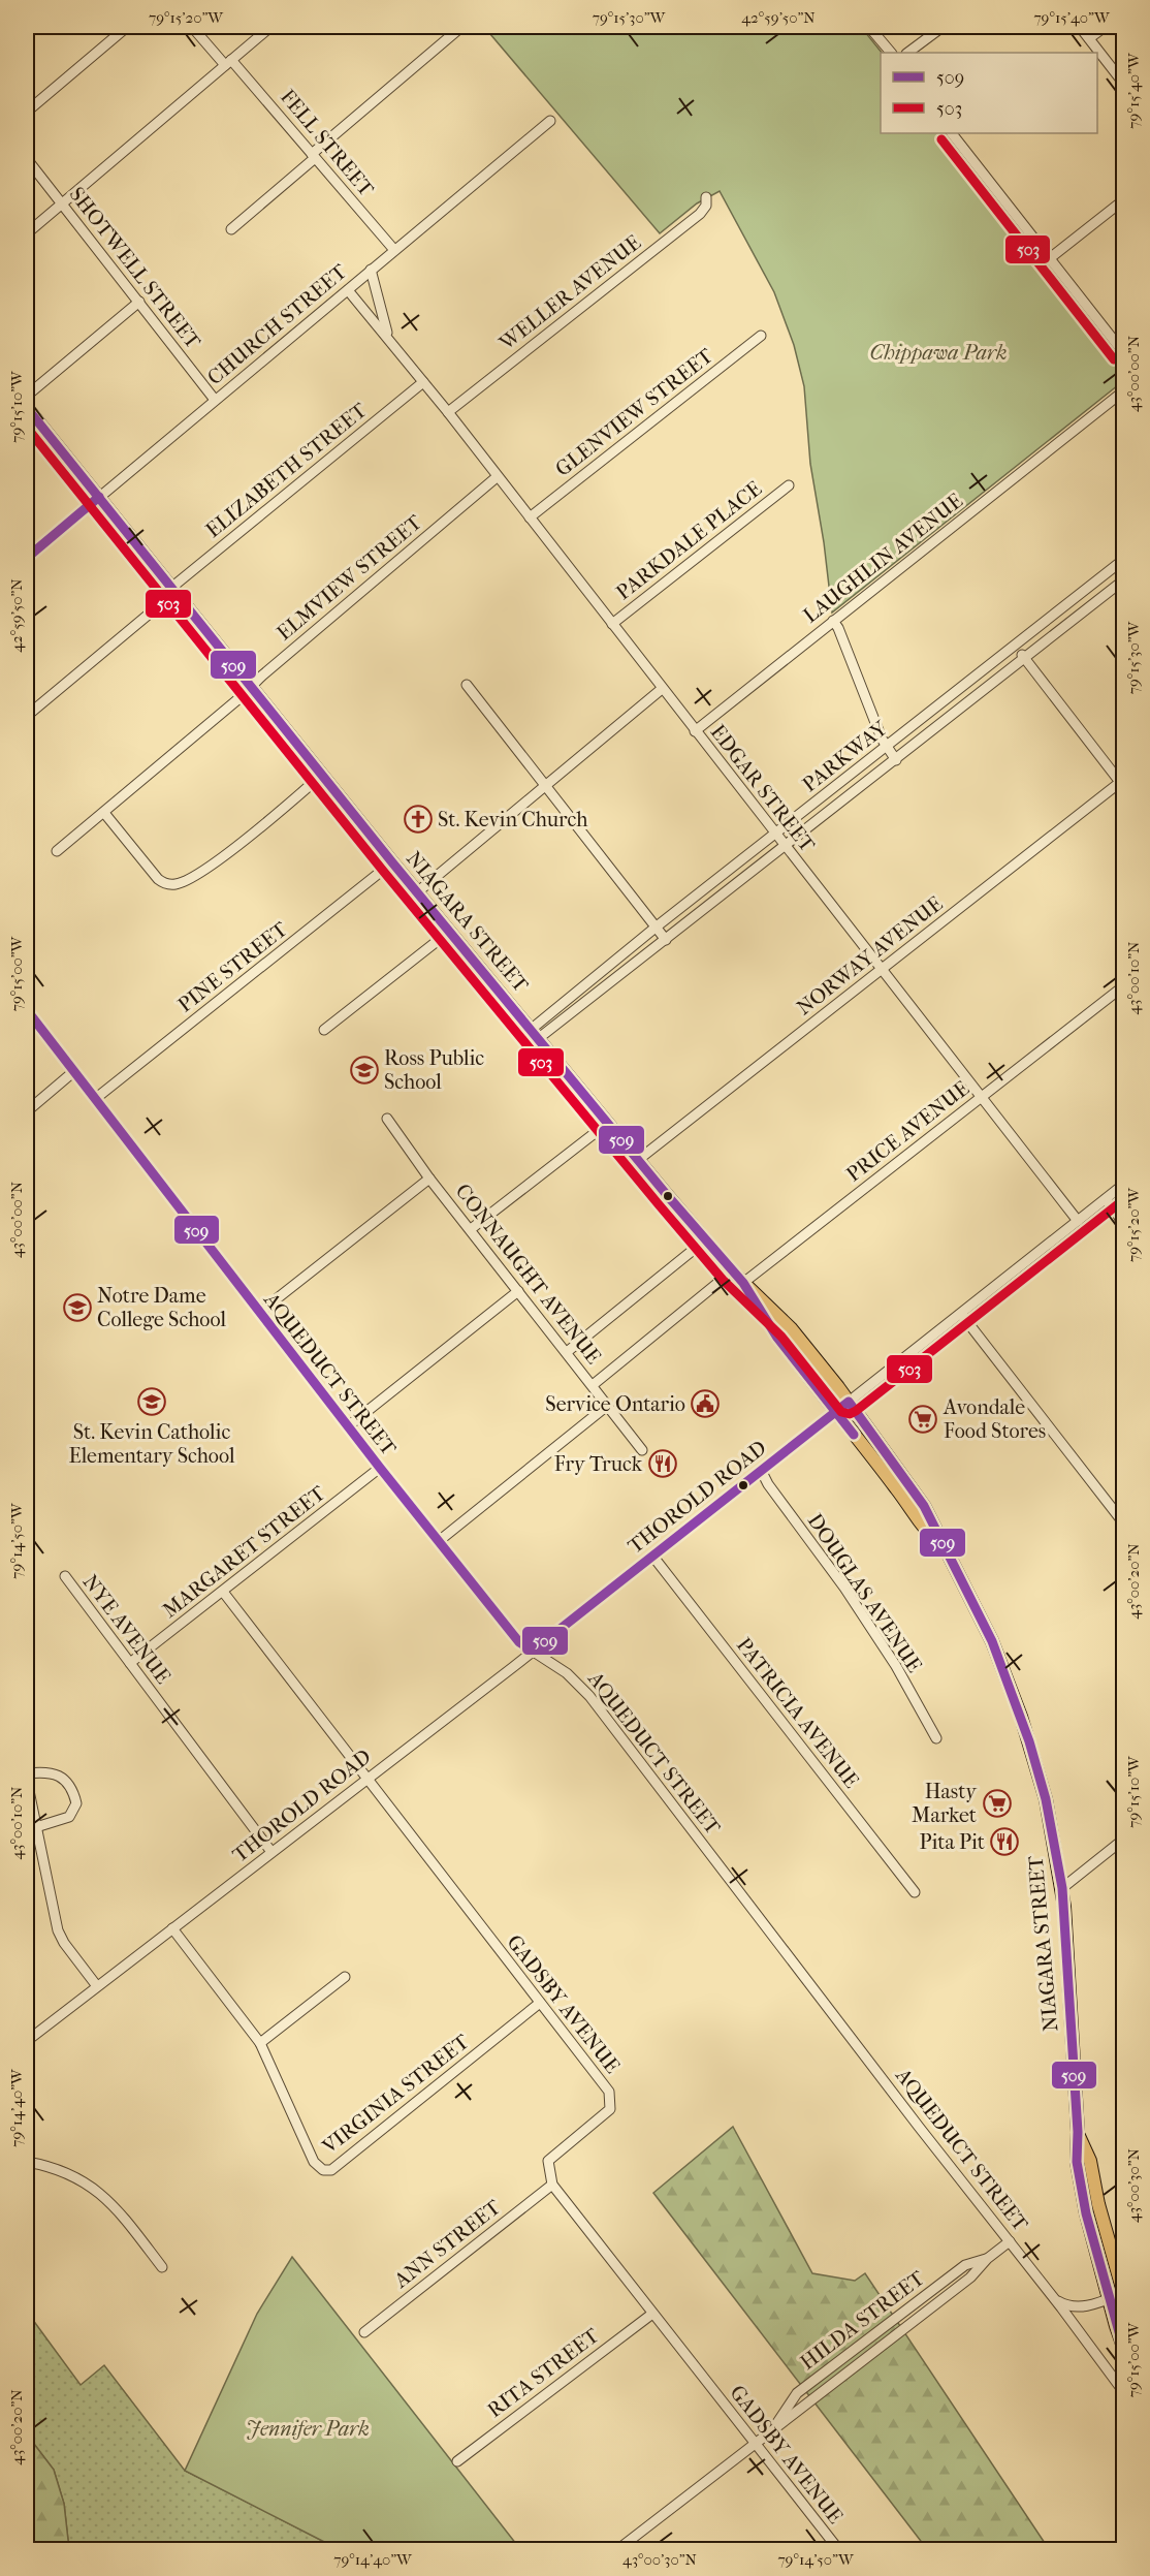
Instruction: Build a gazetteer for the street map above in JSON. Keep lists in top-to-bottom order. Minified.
{"streets":{"main road":["NIAGARA STREET"],"street":["FELL STREET","SHOTWELL STREET","WELLER AVENUE","CHURCH STREET","GLENVIEW STREET","ELIZABETH STREET","PARKDALE PLACE","LAUGHLIN AVENUE","ELMVIEW STREET","PARKWAY","EDGAR STREET","NORWAY AVENUE","PINE STREET","PRICE AVENUE","CONNAUGHT AVENUE","AQUEDUCT STREET","THOROLD ROAD","MARGARET STREET","DOUGLAS AVENUE","NYE AVENUE","PATRICIA AVENUE","GADSBY AVENUE","VIRGINIA STREET","ANN STREET","HILDA STREET","RITA STREET"]},"crossings":[["FELL STREET","CHURCH STREET"],["SHOTWELL STREET","CHURCH STREET"],["WELLER AVENUE","EDGAR STREET"],["CHURCH STREET","EDGAR STREET"],["CHURCH STREET","NIAGARA STREET"],["GLENVIEW STREET","EDGAR STREET"],["ELIZABETH STREET","EDGAR STREET"],["ELIZABETH STREET","NIAGARA STREET"],["PARKDALE PLACE","EDGAR STREET"],["LAUGHLIN AVENUE","EDGAR STREET"],["ELMVIEW STREET","EDGAR STREET"],["ELMVIEW STREET","NIAGARA STREET"],["PARKWAY","EDGAR STREET"],["PARKWAY","NIAGARA STREET"],["EDGAR STREET","NORWAY AVENUE"],["EDGAR STREET","PRICE AVENUE"],["EDGAR STREET","THOROLD ROAD"],["NIAGARA STREET","NORWAY AVENUE"],["NIAGARA STREET","PINE STREET"],["NIAGARA STREET","PRICE AVENUE"],["NIAGARA STREET","THOROLD ROAD"],["PINE STREET","AQUEDUCT STREET"],["AQUEDUCT STREET","THOROLD ROAD"],["AQUEDUCT STREET","MARGARET STREET"],["AQUEDUCT STREET","HILDA STREET"],["THOROLD ROAD","DOUGLAS AVENUE"],["THOROLD ROAD","NYE AVENUE"],["THOROLD ROAD","PATRICIA AVENUE"],["THOROLD ROAD","GADSBY AVENUE"],["THOROLD ROAD","VIRGINIA STREET"],["MARGARET STREET","NYE AVENUE"],["MARGARET STREET","GADSBY AVENUE"],["GADSBY AVENUE","VIRGINIA STREET"],["GADSBY AVENUE","ANN STREET"],["GADSBY AVENUE","HILDA STREET"],["GADSBY AVENUE","RITA STREET"]],"parks":["Chippawa Park","Jennifer Park"],"places":{"church":["St. Kevin Church"],"school or university":["Ross Public School","Notre Dame College School","St. Kevin Catholic Elementary School"],"public building":["Service Ontario"],"supermarket":["Avondale Food Stores","Hasty Market"],"restaurant":["Fry Truck","Pita Pit"]},"lines":["transit line 503","transit line 509"],"legend":["509","503"],"coordinates":["79°15'20\"W","79°15'30\"W","42°59'50\"N","79°15'40\"W","43°00'00\"N","79°15'10\"W","79°15'00\"W","43°00'10\"N","79°14'50\"W","43°00'20\"N","79°14'40\"W","43°00'30\"N"]}
